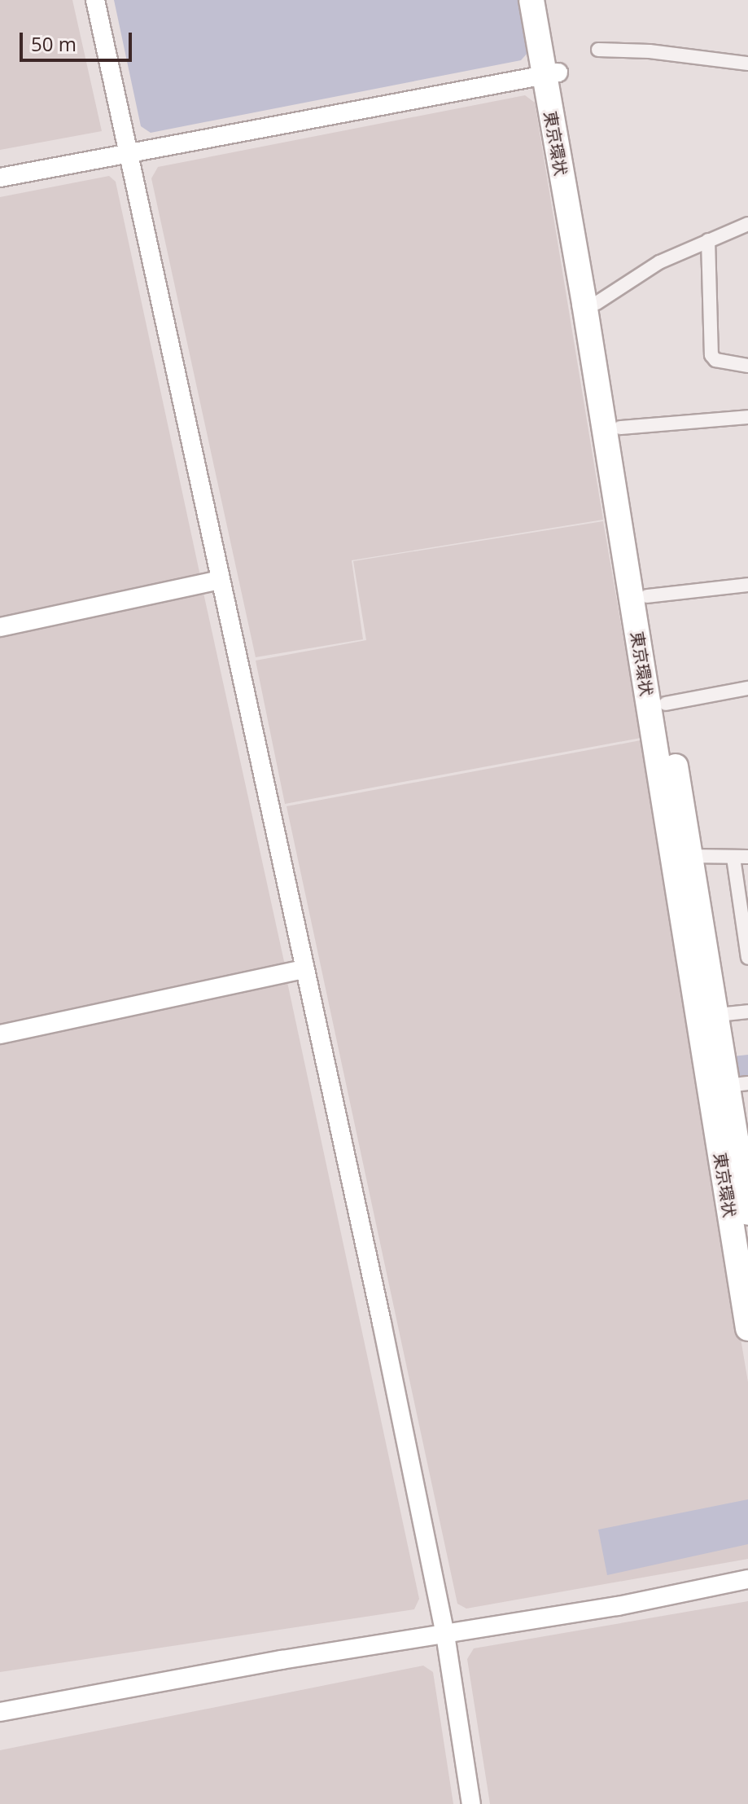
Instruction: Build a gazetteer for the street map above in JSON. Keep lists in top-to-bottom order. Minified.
{"streets":{"highway":["東京環状"]},"scale_bar":"50 m"}
